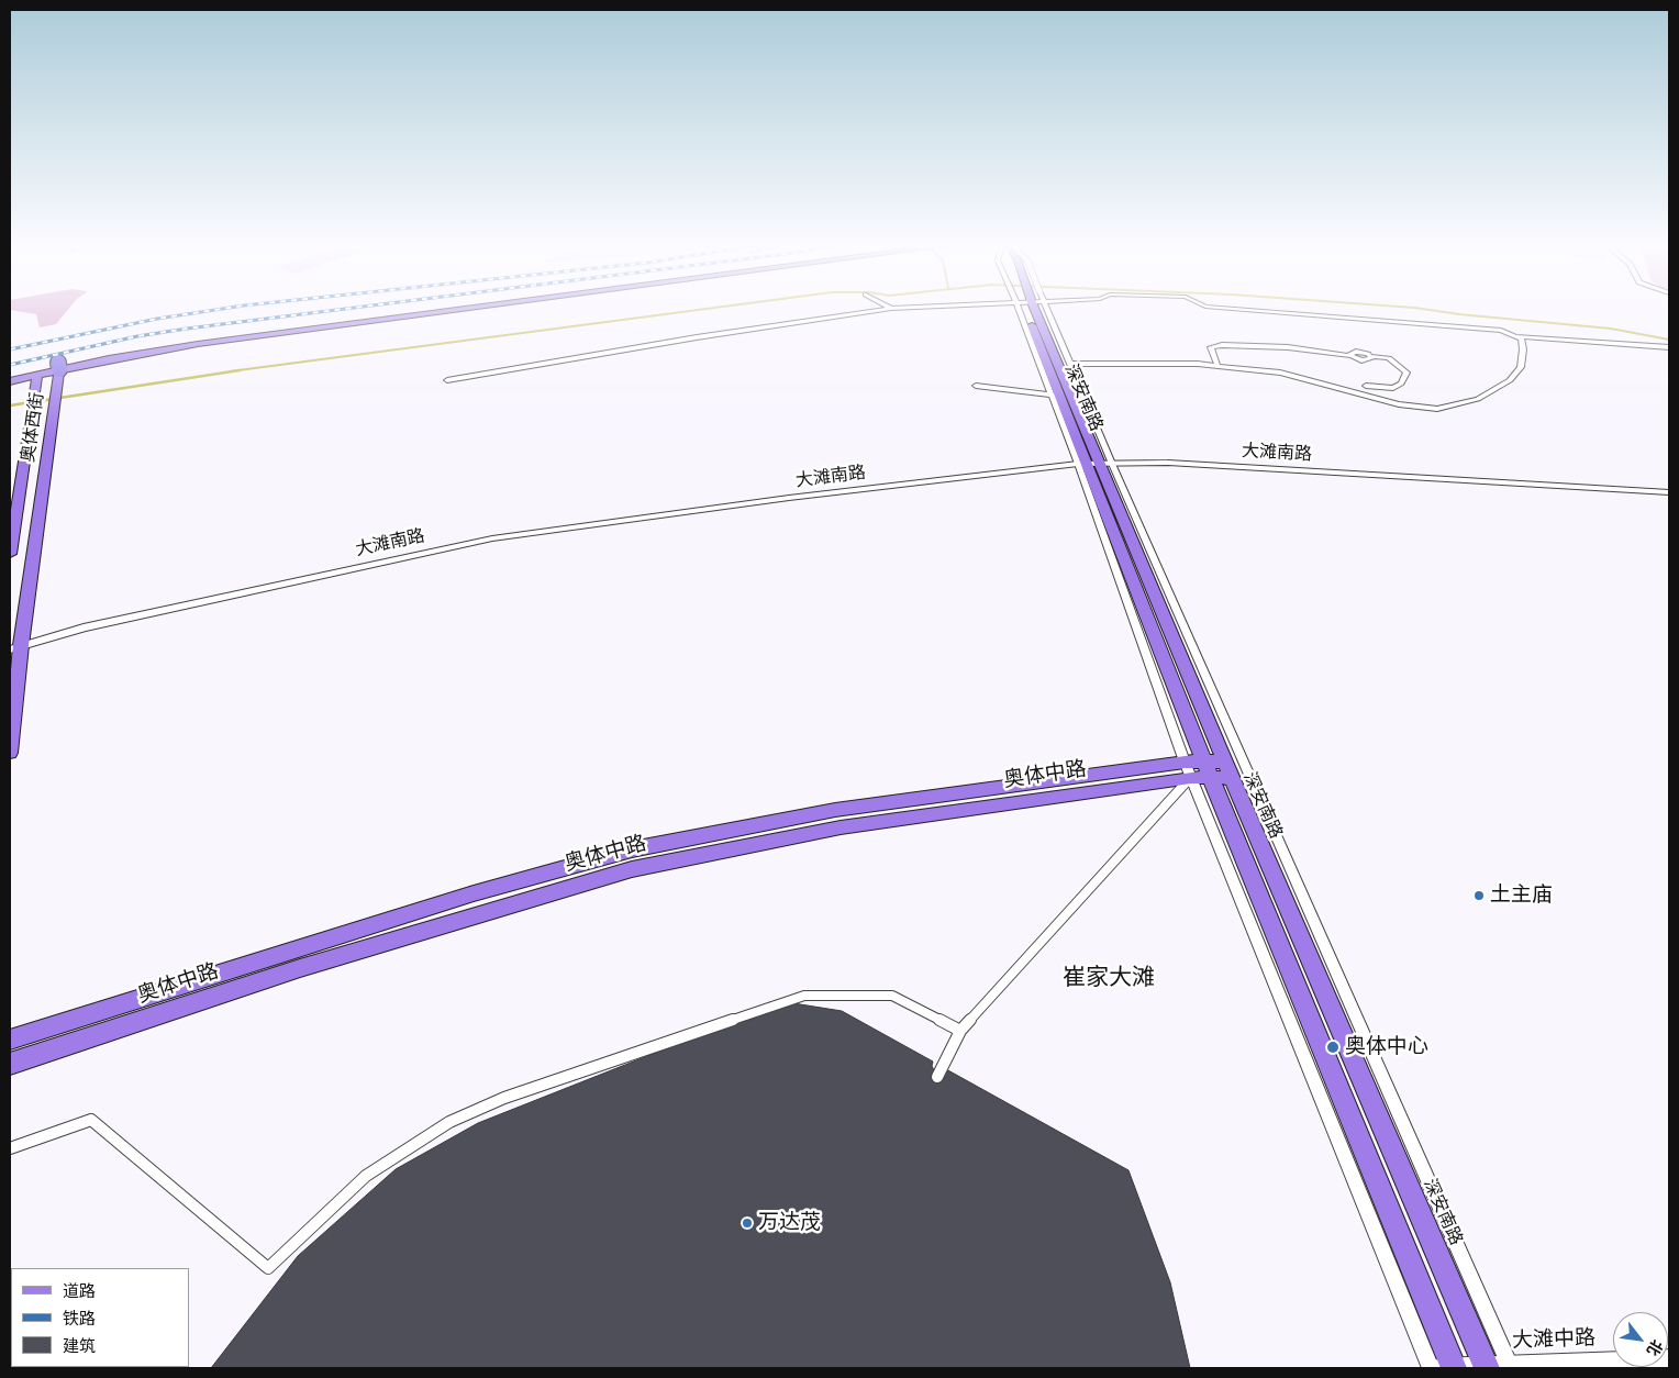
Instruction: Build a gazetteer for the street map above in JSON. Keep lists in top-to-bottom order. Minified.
{"streets":{"main road":["深安南路","奥体西街","奥体中路"],"street":["大滩南路","大滩中路"]},"crossings":[["深安南路","大滩南路"],["深安南路","奥体中路"],["深安南路","大滩中路"],["奥体西街","大滩南路"]],"districts":["崔家大滩"],"places":["土主庙","奥体中心","万达茂"],"legend":["道路","铁路","建筑"],"north":"bottom right"}
